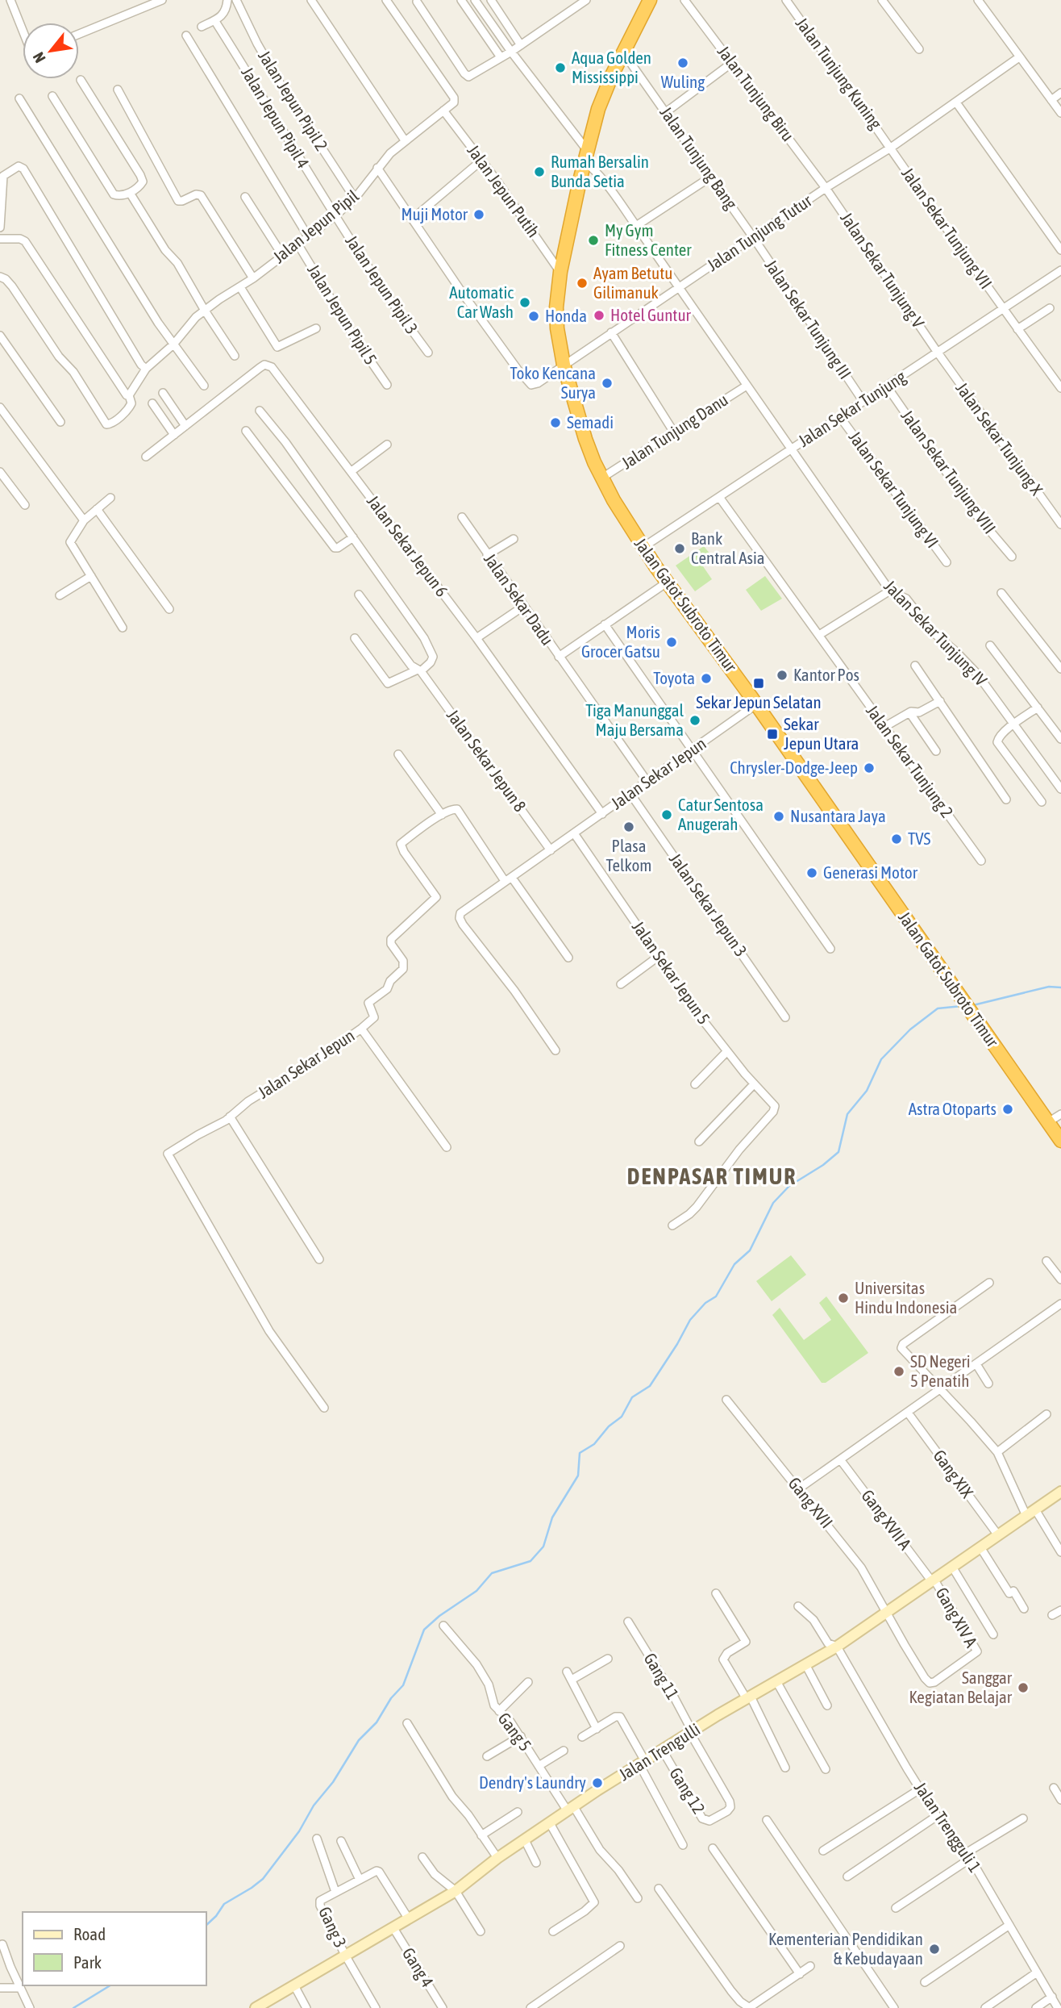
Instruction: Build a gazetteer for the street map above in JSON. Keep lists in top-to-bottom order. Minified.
{"streets":{"highway":["Jalan Gatot Subroto Timur"],"main road":["Jalan Trengulli"],"street":["Jalan Tunjung Kuning","Jalan Tunjung Biru","Jalan Jepun Pipil 2","Jalan Jepun Pipil 4","Jalan Tunjung Bang","Jalan Jepun Putih","Jalan Jepun Pipil","Jalan Sekar Tunjung VII","Jalan Tunjung Tutur","Jalan Sekar Tunjung V","Jalan Jepun Pipil 3","Jalan Jepun Pipil 5","Jalan Sekar Tunjung III","Jalan Sekar Tunjung","Jalan Tunjung Danu","Jalan Sekar Tunjung X","Jalan Sekar Tunjung VIII","Jalan Sekar Tunjung VI","Jalan Sekar Jepun 6","Jalan Sekar Dadu","Jalan Sekar Tunjung IV","Jalan Sekar Jepun 8","Jalan Sekar Tunjung 2","Jalan Sekar Jepun","Jalan Sekar Jepun 3","Jalan Sekar Jepun 5","Gang XIX","Gang XVII","Gang XVII A","Gang XIV A","Gang 11","Gang 5","Gang 12","Jalan Trengguli 1","Gang 3","Gang 4"]},"crossings":[["Jalan Tunjung Kuning","Jalan Sekar Tunjung VII"],["Jalan Tunjung Kuning","Jalan Tunjung Tutur"],["Jalan Tunjung Biru","Jalan Tunjung Tutur"],["Jalan Tunjung Biru","Jalan Sekar Tunjung V"],["Jalan Jepun Pipil 2","Jalan Jepun Pipil"],["Jalan Jepun Pipil 4","Jalan Jepun Pipil"],["Jalan Jepun Pipil 4","Jalan Jepun Pipil 3"],["Jalan Tunjung Bang","Jalan Tunjung Tutur"],["Jalan Tunjung Bang","Jalan Sekar Tunjung III"],["Jalan Tunjung Bang","Jalan Gatot Subroto Timur"],["Jalan Jepun Putih","Jalan Jepun Pipil"],["Jalan Jepun Putih","Jalan Gatot Subroto Timur"],["Jalan Jepun Pipil","Jalan Jepun Pipil 3"],["Jalan Jepun Pipil","Jalan Jepun Pipil 5"],["Jalan Sekar Tunjung VII","Jalan Tunjung Tutur"],["Jalan Sekar Tunjung VII","Jalan Sekar Tunjung"],["Jalan Tunjung Tutur","Jalan Sekar Tunjung V"],["Jalan Tunjung Tutur","Jalan Sekar Tunjung III"],["Jalan Tunjung Tutur","Jalan Gatot Subroto Timur"],["Jalan Tunjung Tutur","Jalan Sekar Tunjung IV"],["Jalan Sekar Tunjung V","Jalan Sekar Tunjung"],["Jalan Sekar Tunjung V","Jalan Sekar Tunjung X"],["Jalan Sekar Tunjung III","Jalan Sekar Tunjung"],["Jalan Sekar Tunjung","Jalan Sekar Tunjung X"],["Jalan Sekar Tunjung","Jalan Sekar Tunjung VIII"],["Jalan Sekar Tunjung","Jalan Sekar Tunjung VI"],["Jalan Sekar Tunjung","Jalan Gatot Subroto Timur"],["Jalan Sekar Tunjung","Jalan Sekar Tunjung IV"],["Jalan Sekar Tunjung","Jalan Sekar Tunjung 2"],["Jalan Tunjung Danu","Jalan Gatot Subroto Timur"],["Jalan Tunjung Danu","Jalan Sekar Tunjung IV"],["Jalan Sekar Jepun 6","Jalan Sekar Jepun"],["Jalan Sekar Dadu","Jalan Gatot Subroto Timur"],["Jalan Gatot Subroto Timur","Jalan Sekar Tunjung IV"],["Jalan Gatot Subroto Timur","Jalan Sekar Jepun"],["Jalan Sekar Jepun 8","Jalan Sekar Jepun"],["Jalan Sekar Jepun","Jalan Sekar Jepun 3"],["Jalan Sekar Jepun","Jalan Sekar Jepun 5"],["Gang XIX","Jalan Trengulli"],["Gang XVII","Gang XIV A"],["Gang XVII","Jalan Trengulli"],["Gang XVII A","Gang XIV A"],["Gang XVII A","Jalan Trengulli"],["Gang XIV A","Jalan Trengulli"],["Gang 11","Jalan Trengulli"],["Gang 11","Gang 12"],["Gang 5","Jalan Trengulli"],["Jalan Trengulli","Gang 12"],["Jalan Trengulli","Jalan Trengguli 1"],["Jalan Trengulli","Gang 3"],["Jalan Trengulli","Gang 4"]],"districts":["DENPASAR TIMUR"],"places":{"other":["Wuling","Aqua Golden Mississippi","Rumah Bersalin Bunda Setia","Muji Motor","My Gym Fitness Center","Ayam Betutu Gilimanuk","Automatic Car Wash","Hotel Guntur","Honda","Toko Kencana Surya","Semadi","Bank Central Asia","Moris Grocer Gatsu","Kantor Pos","Toyota","Tiga Manunggal Maju Bersama","Chrysler-Dodge-Jeep","Catur Sentosa Anugerah","Nusantara Jaya","Plasa Telkom","TVS","Generasi Motor","Astra Otoparts","Universitas Hindu Indonesia","SD Negeri 5 Penatih","Sanggar Kegiatan Belajar","Dendry's Laundry","Kementerian Pendidikan & Kebudayaan"],"transit":["Sekar Jepun Selatan","Sekar Jepun Utara"]},"legend":["Road","Park"],"north":"bottom left"}
